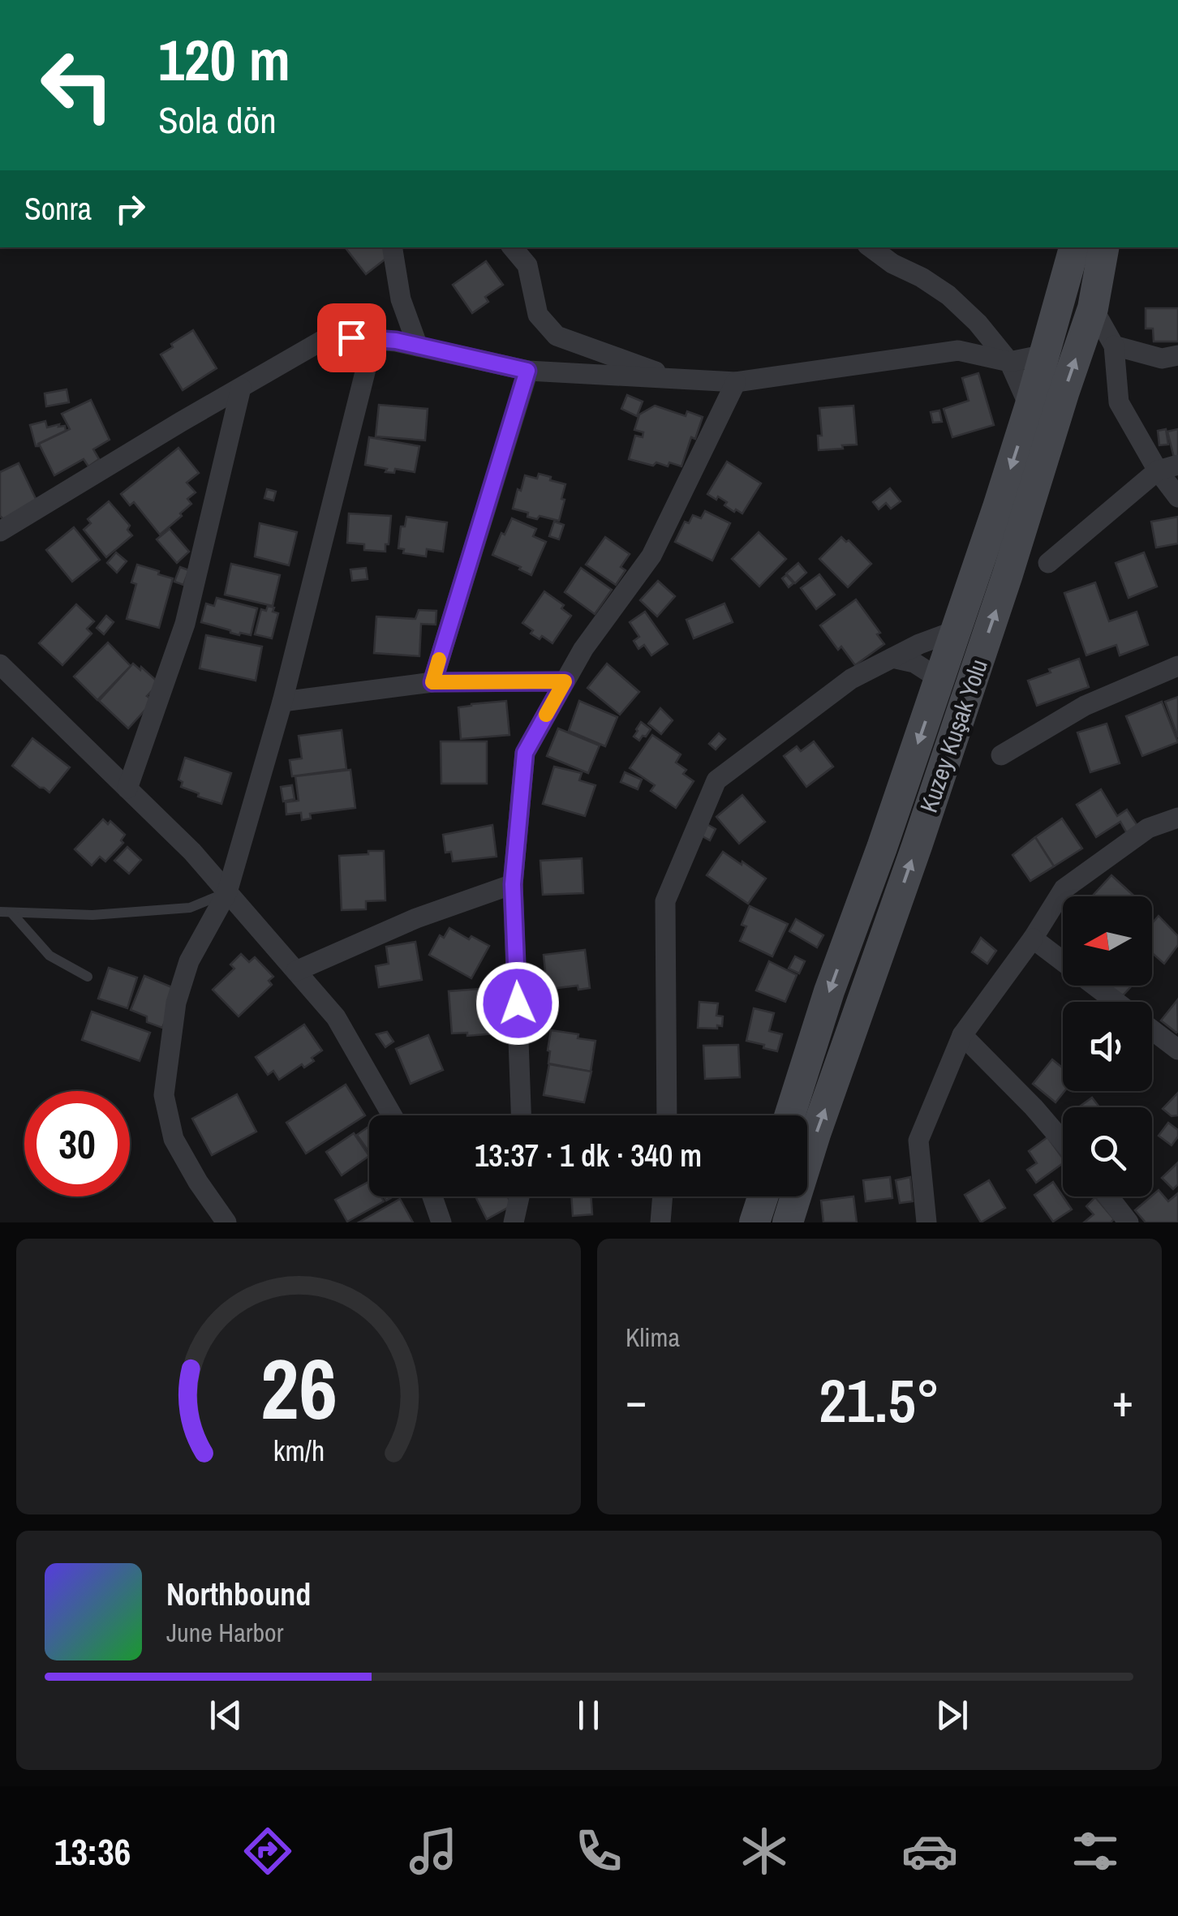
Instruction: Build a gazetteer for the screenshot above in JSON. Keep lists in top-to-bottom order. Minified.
{"streets":{"main road":["Kuzey Kuşak Yolu"]},"north":"left","page":{"turn":["120 m","Sola dön"],"then":"Sonra","limit":"30","trip":"13:37 · 1 dk · 340 m","tile":"Klima","heat":["−","21.5°","+"],"song":["Northbound","June Harbor"],"tabs":"13:36","gauge":["26","km/h"]}}
